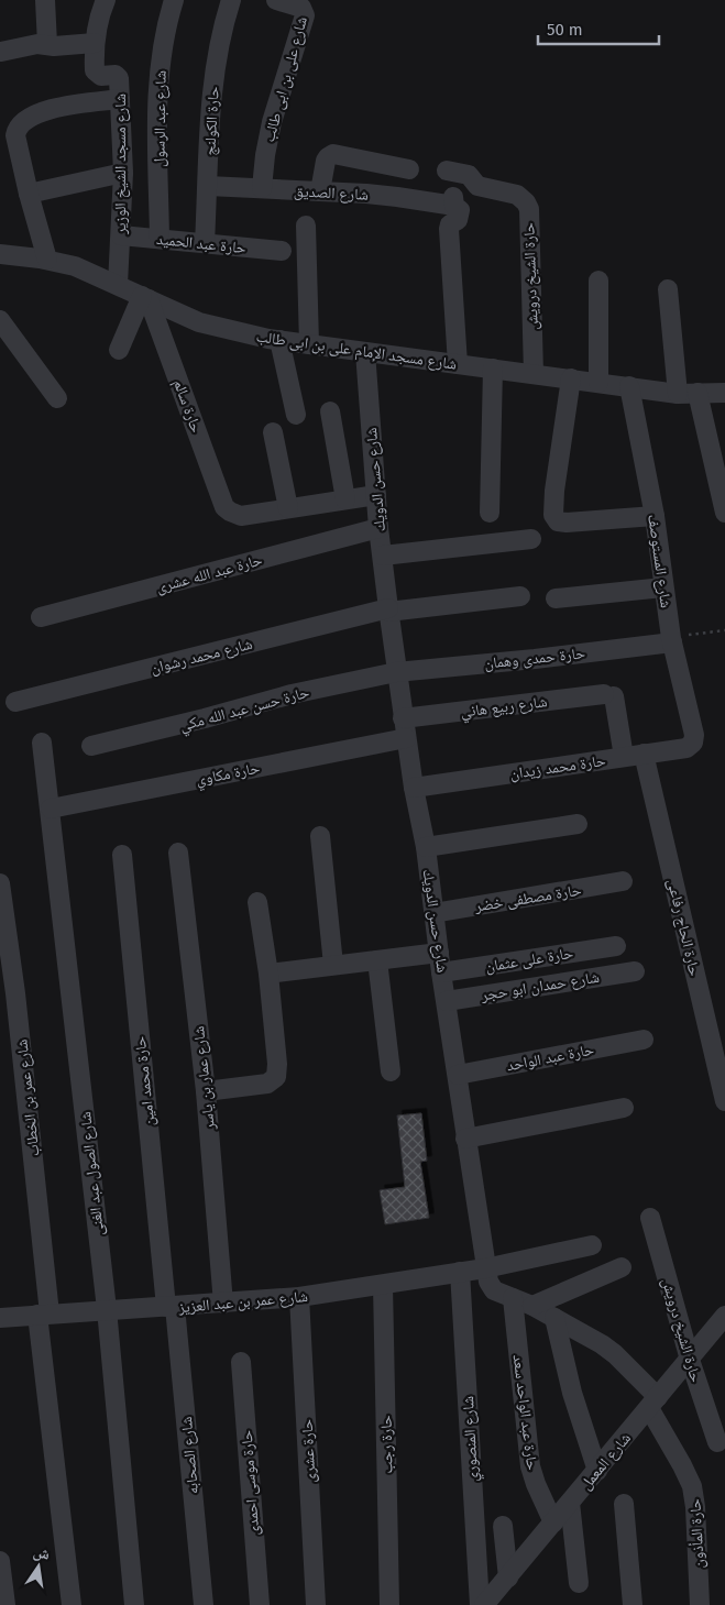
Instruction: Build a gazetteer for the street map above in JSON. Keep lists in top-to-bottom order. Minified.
{"streets":{"street":["شارع على بن ابى طالب","شارع عبد الرسول","حارة الكولنج","شارع مسجد الشيخ الوزير","شارع الصديق","حارة عبد الحميد","حارة الشيخ درويش","شارع مسجد الإمام على بن ابى طالب","حارة سالم","شارع حسن الدويك","شارع المستوصف","حارة عبد الله عشرى","شارع محمد رشوان","حارة حمدى وهمان","شارع ربيع هاني","حارة حسن عبد الله مكي","حارة محمد زيدان","حارة مكاوي","حارة مصطفى خضر","حارة الحاج رفاعى","حارة على عثمان","شارع حمدان ابو حجر","حارة عبد الواحد","شارع عمار بن ياسر","حارة محمد امين","شارع عمر بن الخطاب","شارع الصول عبد الغنى","شارع عمر بن عبد العزيز","حارة عبد الواحد سعد","شارع المنصوري","حارة رجب","حارة عشرى","شارع الصحابه","شارع المعمل","حارة موسى احمدى","حارة المأذون"]},"crossings":[["شارع على بن ابى طالب","شارع الصديق"],["شارع عبد الرسول","حارة عبد الحميد"],["حارة الكولنج","شارع الصديق"],["حارة الكولنج","حارة عبد الحميد"],["شارع مسجد الشيخ الوزير","حارة عبد الحميد"],["شارع مسجد الشيخ الوزير","شارع مسجد الإمام على بن ابى طالب"],["شارع الصديق","شارع مسجد الإمام على بن ابى طالب"],["حارة الشيخ درويش","شارع مسجد الإمام على بن ابى طالب"],["حارة الشيخ درويش","شارع المعمل"],["شارع مسجد الإمام على بن ابى طالب","حارة سالم"],["شارع مسجد الإمام على بن ابى طالب","شارع حسن الدويك"],["شارع مسجد الإمام على بن ابى طالب","شارع المستوصف"],["شارع حسن الدويك","حارة عبد الله عشرى"],["شارع حسن الدويك","شارع محمد رشوان"],["شارع حسن الدويك","حارة حمدى وهمان"],["شارع حسن الدويك","شارع ربيع هاني"],["شارع حسن الدويك","حارة حسن عبد الله مكي"],["شارع حسن الدويك","حارة محمد زيدان"],["شارع حسن الدويك","حارة مكاوي"],["شارع حسن الدويك","حارة مصطفى خضر"],["شارع حسن الدويك","حارة على عثمان"],["شارع حسن الدويك","شارع حمدان ابو حجر"],["شارع حسن الدويك","حارة عبد الواحد"],["شارع حسن الدويك","شارع عمر بن عبد العزيز"],["شارع حسن الدويك","حارة عبد الواحد سعد"],["شارع حسن الدويك","شارع المعمل"],["شارع حسن الدويك","حارة المأذون"],["شارع المستوصف","حارة حمدى وهمان"],["شارع المستوصف","حارة محمد زيدان"],["حارة حمدى وهمان","حارة حسن عبد الله مكي"],["شارع ربيع هاني","حارة محمد زيدان"],["حارة محمد زيدان","حارة الحاج رفاعى"],["حارة مكاوي","شارع الصول عبد الغنى"],["شارع عمار بن ياسر","شارع عمر بن عبد العزيز"],["حارة محمد امين","شارع عمر بن عبد العزيز"],["حارة محمد امين","شارع الصحابه"],["شارع عمر بن الخطاب","شارع عمر بن عبد العزيز"],["شارع الصول عبد الغنى","شارع عمر بن عبد العزيز"],["شارع عمر بن عبد العزيز","شارع المنصوري"],["شارع عمر بن عبد العزيز","حارة رجب"],["شارع عمر بن عبد العزيز","حارة عشرى"],["شارع عمر بن عبد العزيز","شارع الصحابه"],["حارة عبد الواحد سعد","شارع المعمل"],["شارع المعمل","حارة المأذون"]],"scale_bar":"50 m","north":"top"}
